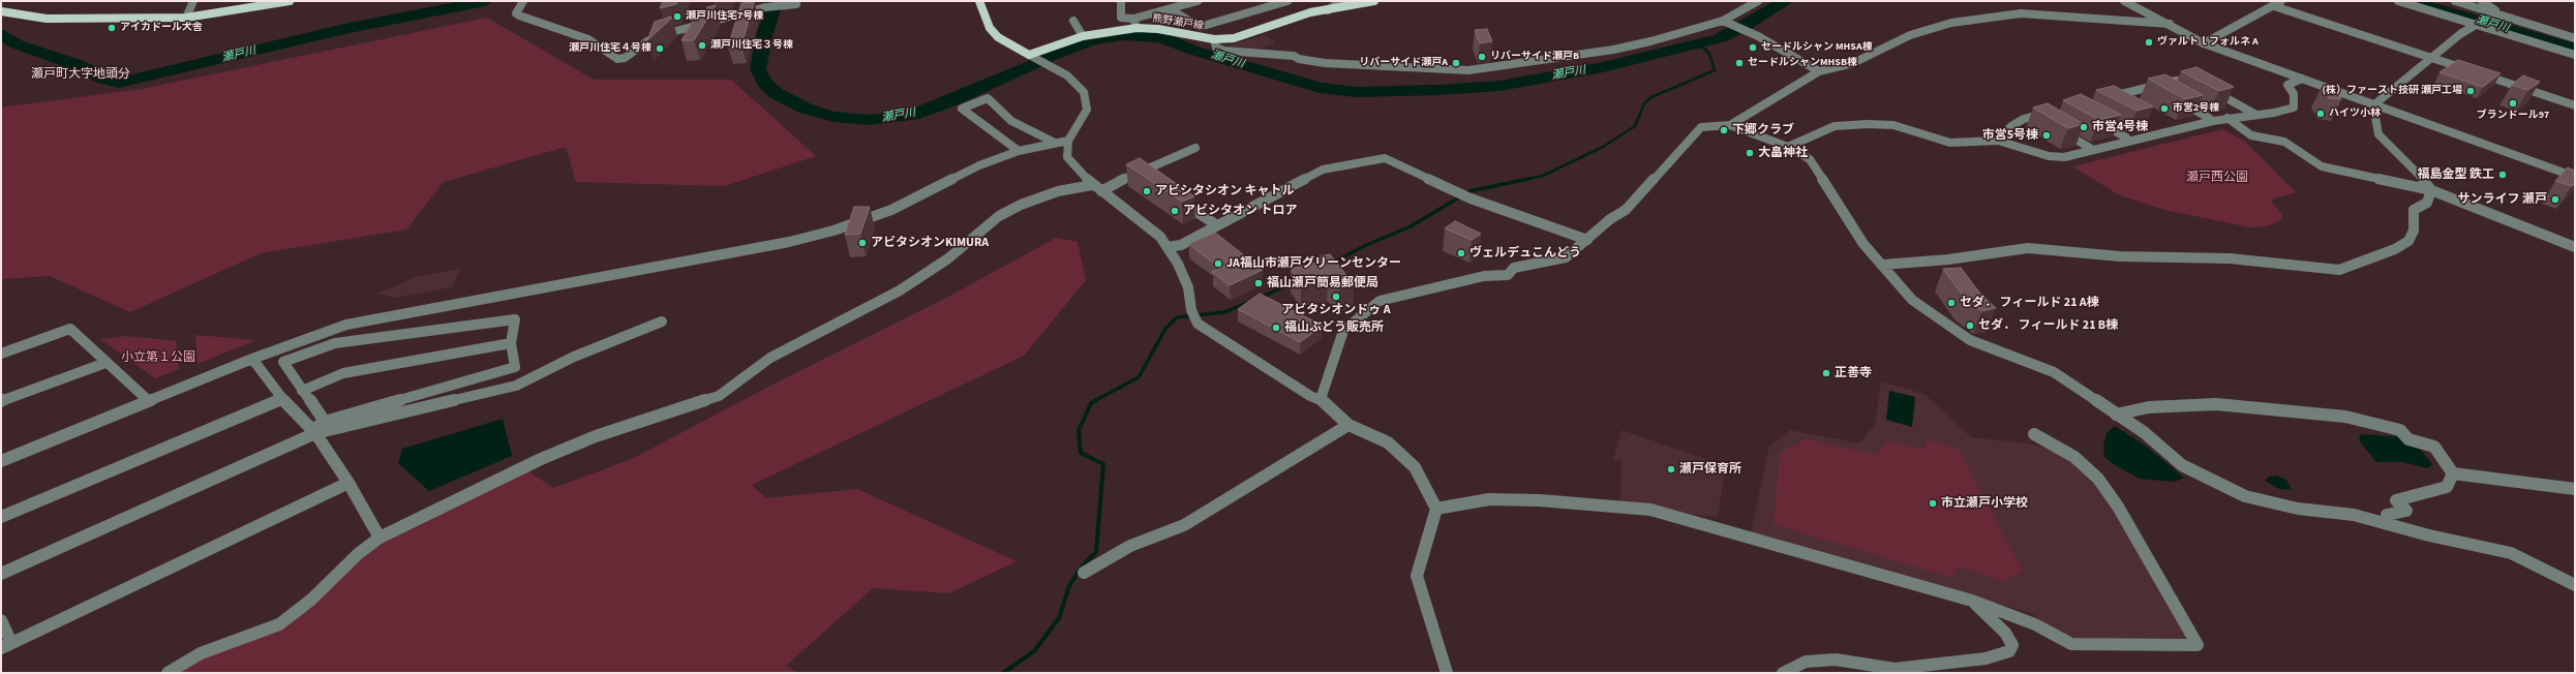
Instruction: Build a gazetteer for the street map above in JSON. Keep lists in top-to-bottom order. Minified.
{"streets":{"main road":["熊野瀬戸線"]},"districts":["瀬戸町大字地頭分"],"water":["瀬戸川"],"parks":["瀬戸西公園","小立第１公園"],"places":["瀬戸川住宅7号棟","アイカドール犬舎","ヴァルトｌフォルネ A","瀬戸川住宅３号棟","セードルシャン MHSA棟","瀬戸川住宅４号棟","リバーサイド瀬戸B","リバーサイド瀬戸A","セードルシャンMHSB棟","(株）ファースト技研 瀬戸工場","ブランドール97","市営2号棟","ハイツ小林","市営4号棟","下郷クラブ","市営5号棟","大畠神社","福島金型 鉄工","アビシタシオン キャトル","サンライフ 瀬戸","アビシタオン トロア","アビタシオンKIMURA","ヴェルデュこんどう","JA福山市瀬戸グリーンセンター","福山瀬戸簡易郵便局","アビタシオンドゥ A","セダ． フィールド 21 A棟","セダ． フィールド 21 B棟","福山ぶどう販売所","正善寺","瀬戸保育所","市立瀬戸小学校"]}
